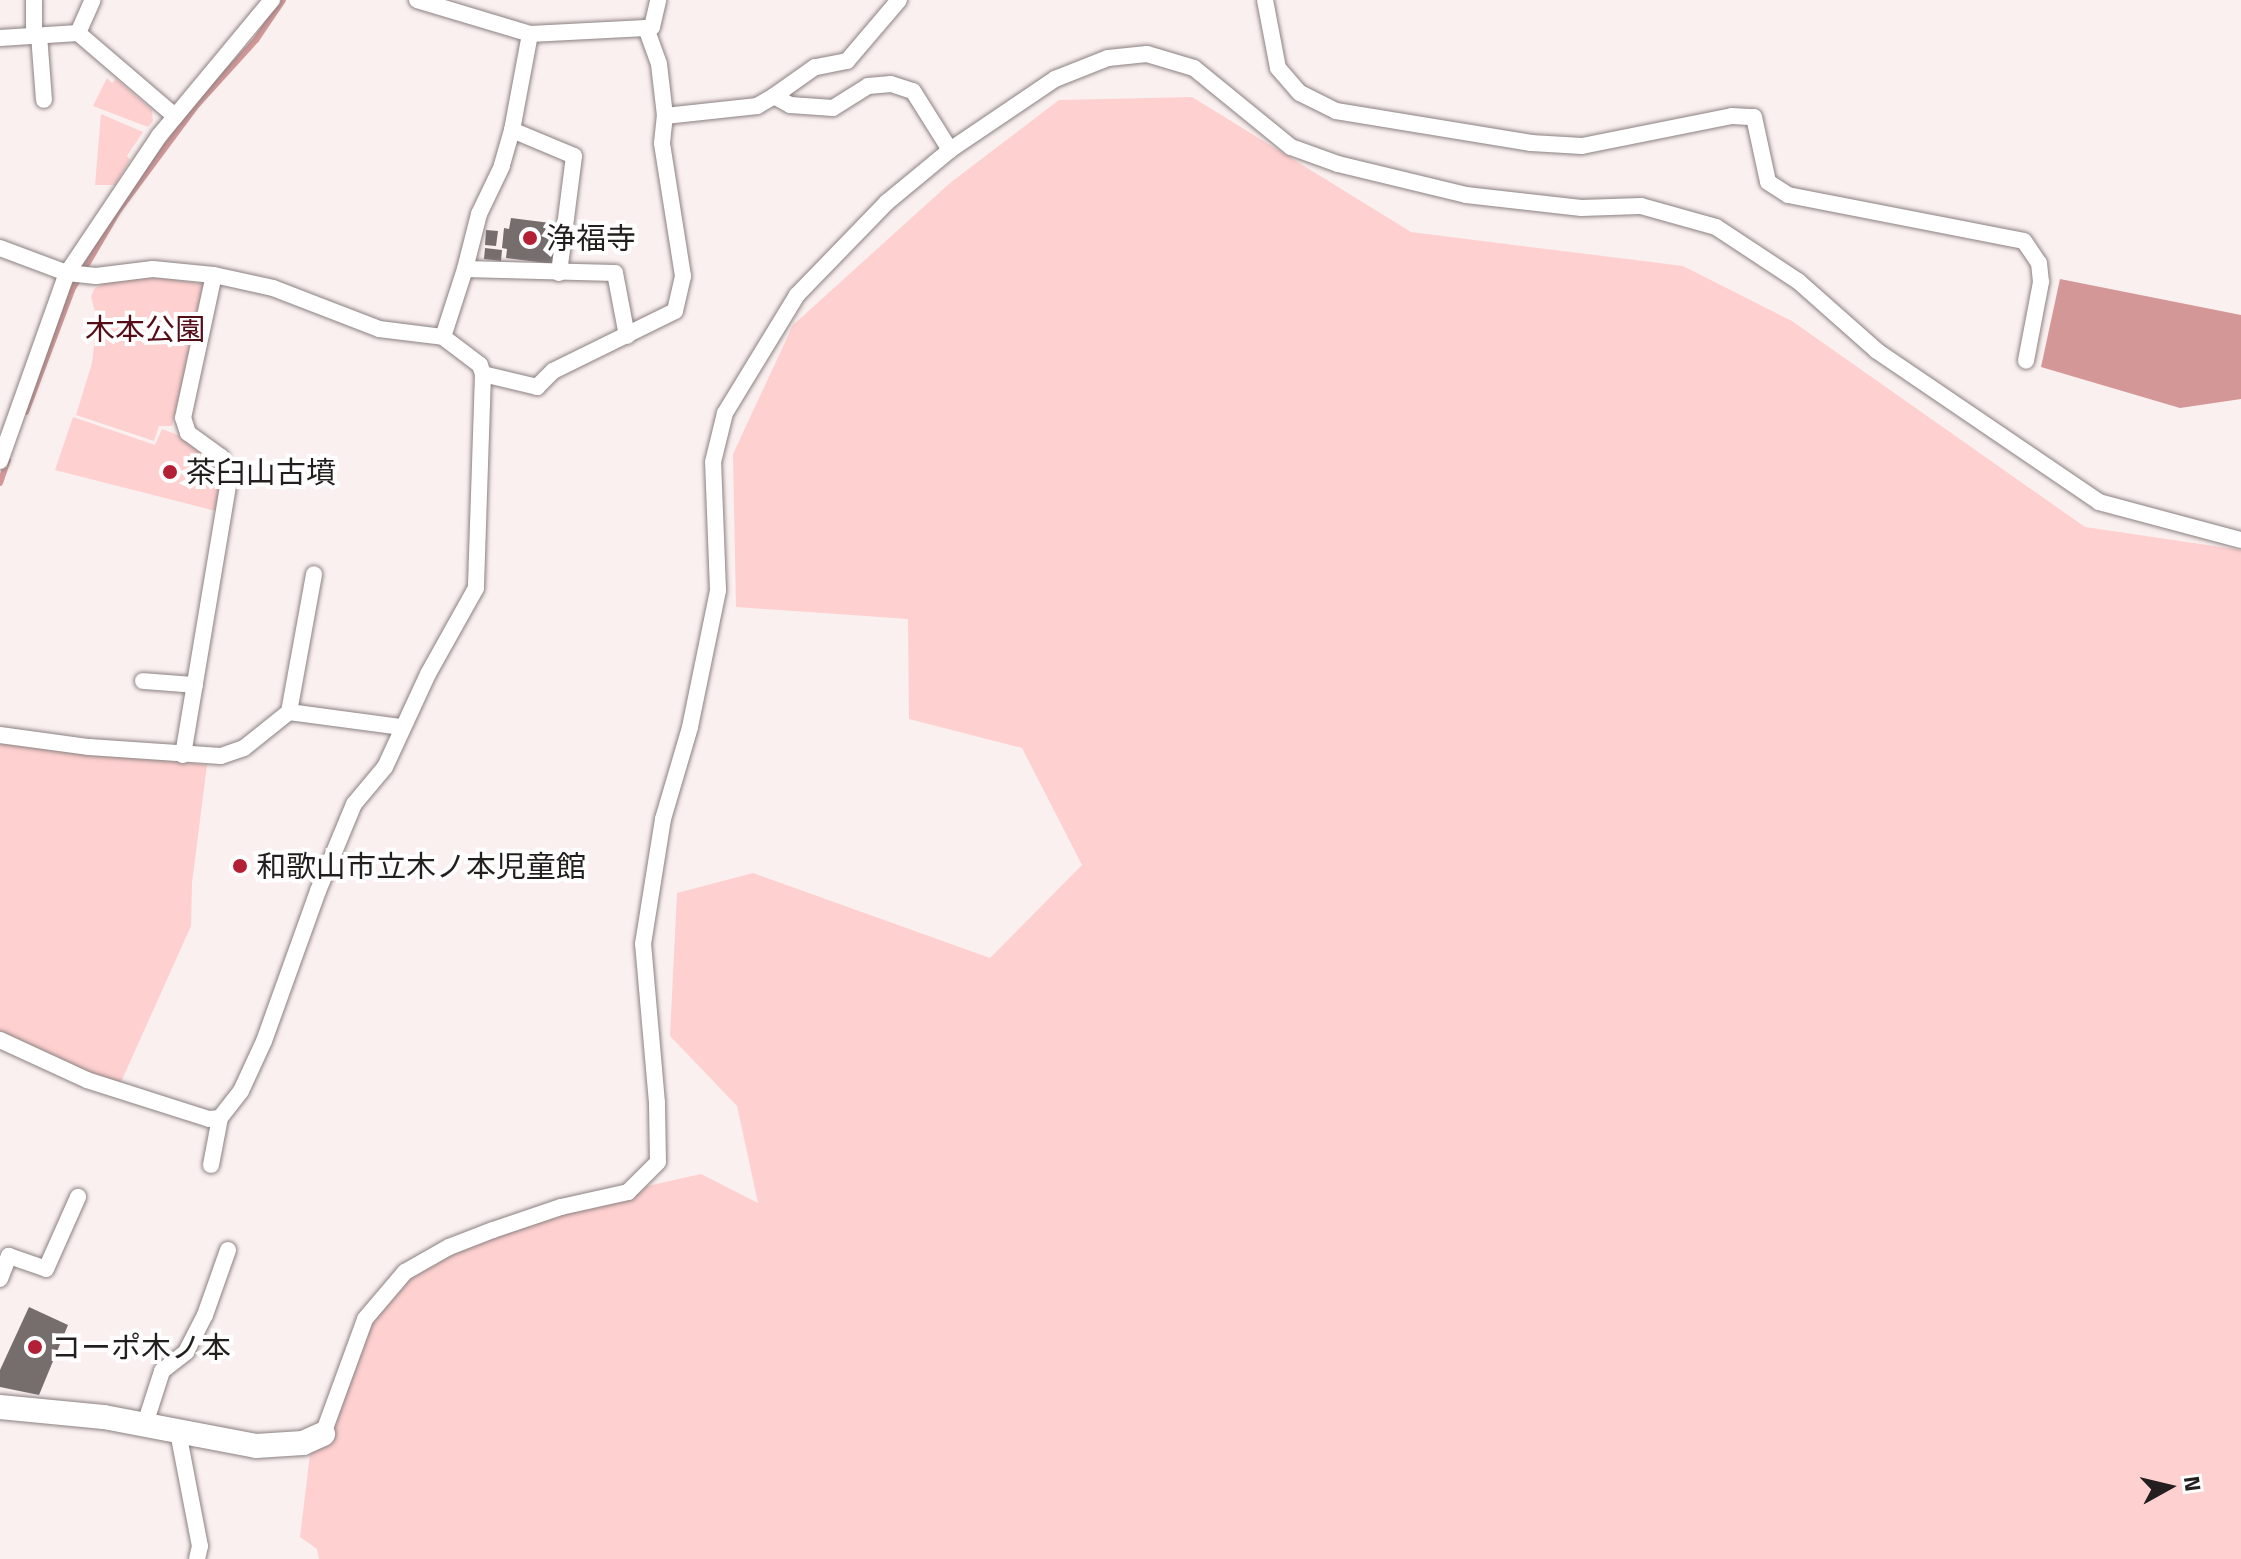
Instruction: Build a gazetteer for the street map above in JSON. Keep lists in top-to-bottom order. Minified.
{"parks":["木本公園"],"places":["浄福寺","茶臼山古墳","和歌山市立木ノ本児童館","コーポ木ノ本"],"north":"right"}
